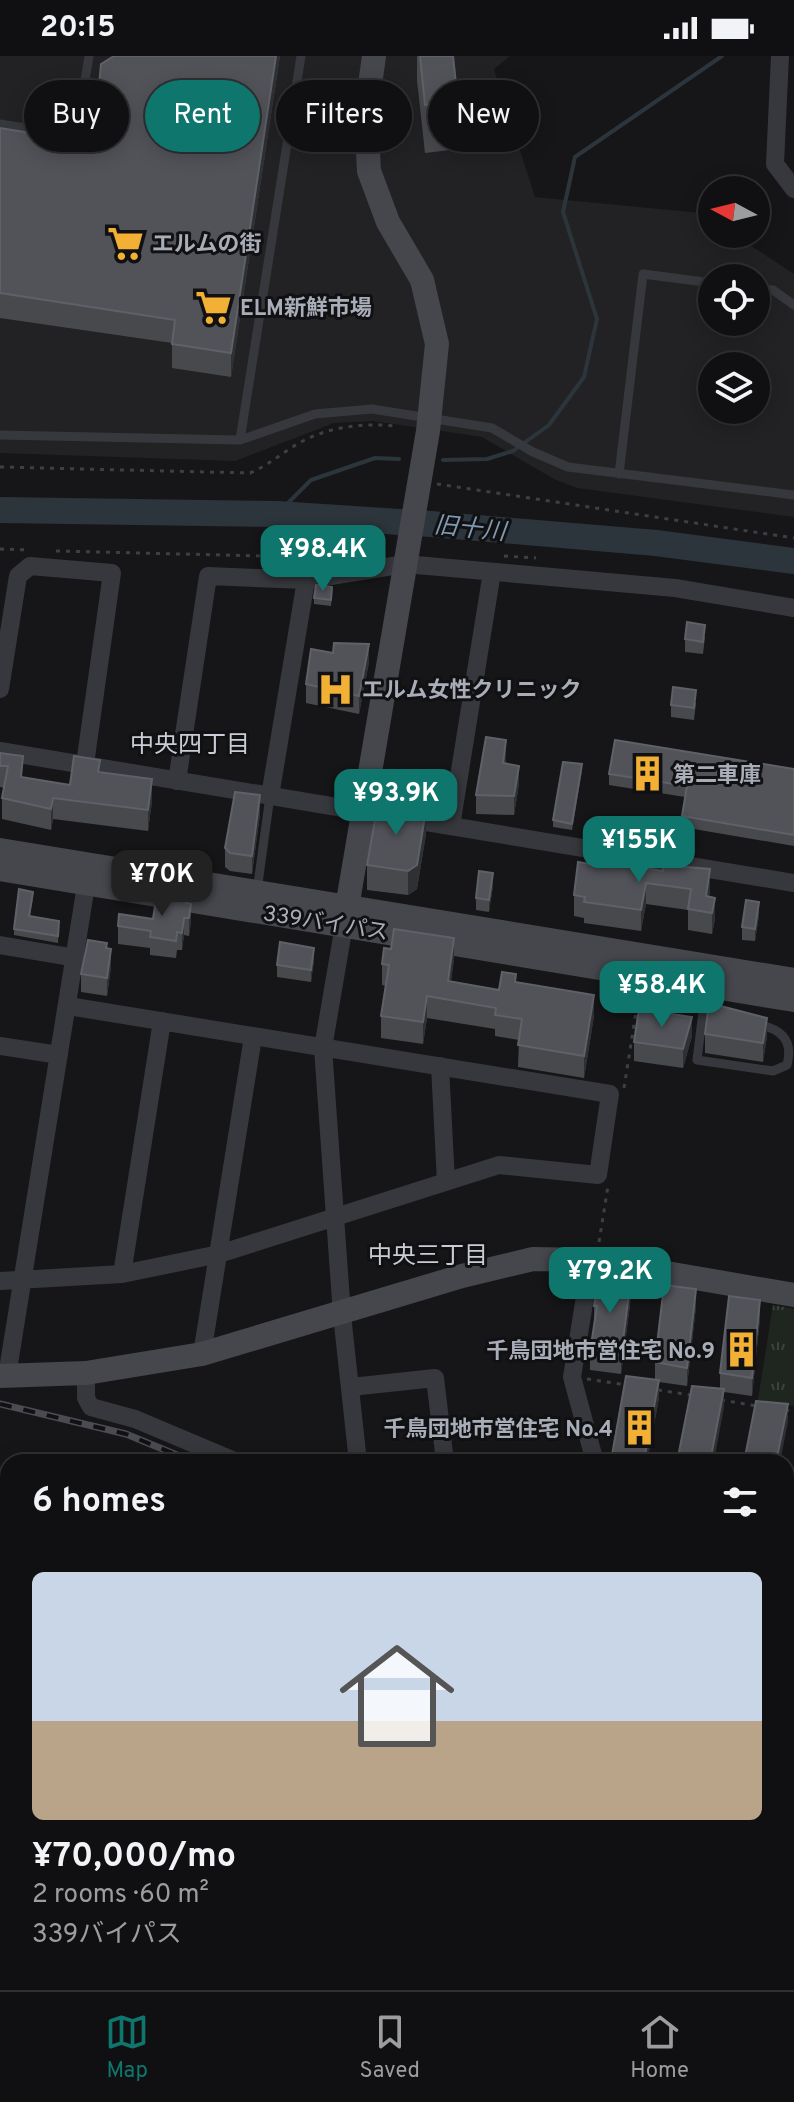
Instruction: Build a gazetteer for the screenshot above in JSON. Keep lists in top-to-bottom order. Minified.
{"streets":{"street":["339バイパス"]},"districts":["中央四丁目","中央三丁目"],"water":["旧十川"],"places":{"supermarket":["エルムの街","ELM新鮮市場"],"hospital":["エルム女性クリニック"],"building":["第二車庫","千鳥団地市営住宅 No.9","千鳥団地市営住宅 No.4"]},"north":"left","page":{"status":"20:15","chip":["Buy","Rent","Filters","New"],"price":["¥98.4K","¥93.9K","¥155K","¥70K","¥58.4K","¥79.2K"],"heading":"6 homes","list":[{"name":"¥70,000/mo","note":"2 rooms · 60 m² · 339バイパス"}],"tabs":["Map","Saved","Home"]}}
